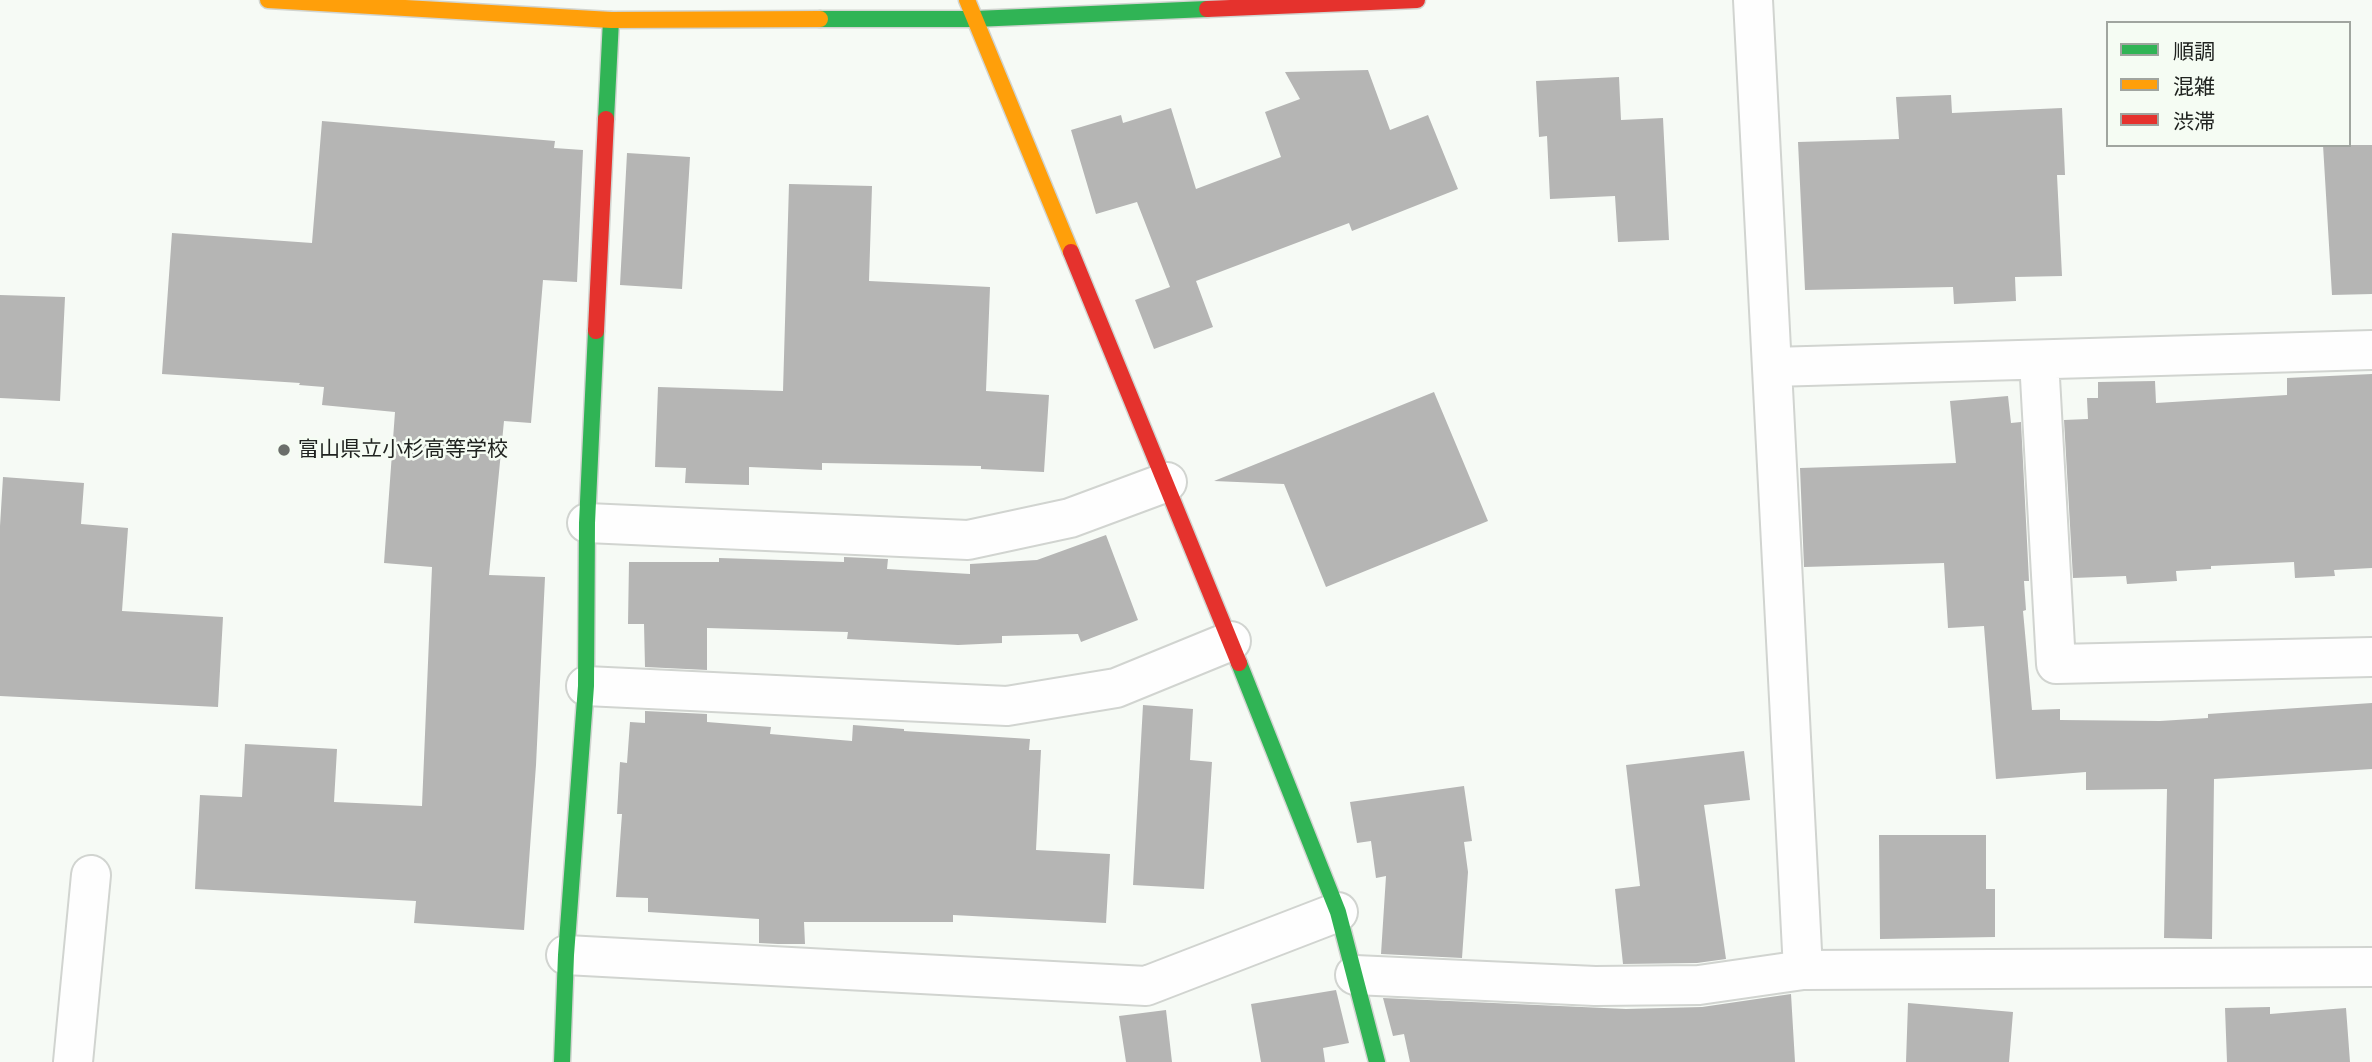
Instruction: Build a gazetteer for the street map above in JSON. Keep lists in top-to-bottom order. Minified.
{"places":["富山県立小杉高等学校"],"legend":["順調","混雑","渋滞"]}
